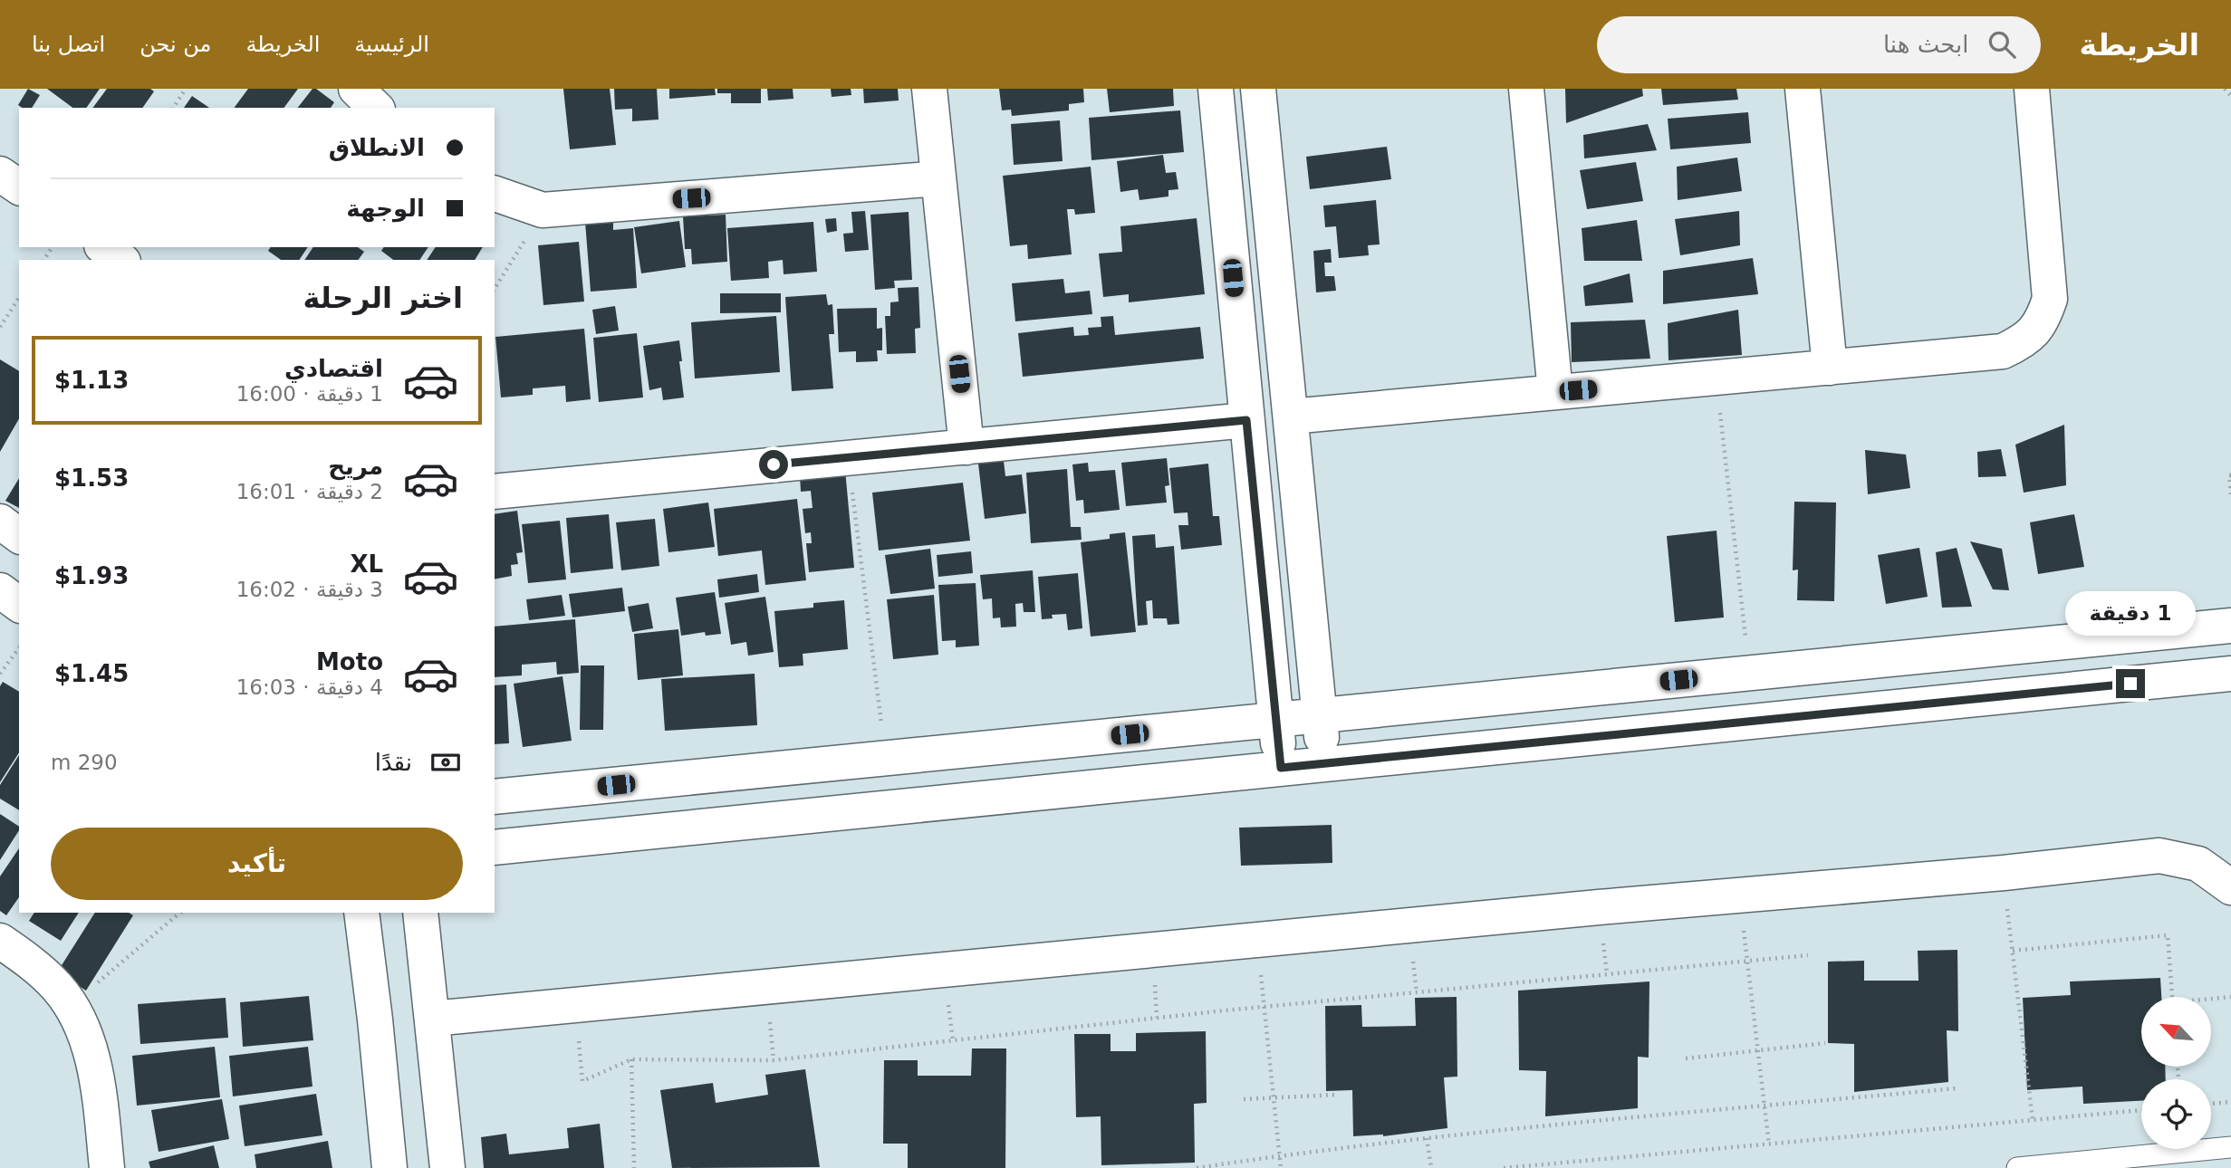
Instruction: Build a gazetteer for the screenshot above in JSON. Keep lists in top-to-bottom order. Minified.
{"north":"top left","page":{"header":"الخريطة","search":"ابحث هنا","nav":["الرئيسية","الخريطة","من نحن","اتصل بنا"],"banner":["الانطلاق","الوجهة"],"heading":"اختر الرحلة","list":[{"name":"اقتصادي","note":"1 دقيقة · 16:00","value":"$1.13"},{"name":"مريح","note":"2 دقيقة · 16:01","value":"$1.53"},{"name":"XL","note":"3 دقيقة · 16:02","value":"$1.93"},{"name":"Moto","note":"4 دقيقة · 16:03","value":"$1.45"}],"bubble":"1 دقيقة","pay":["نقدًا","290 m"],"buttons":"تأكيد"}}
